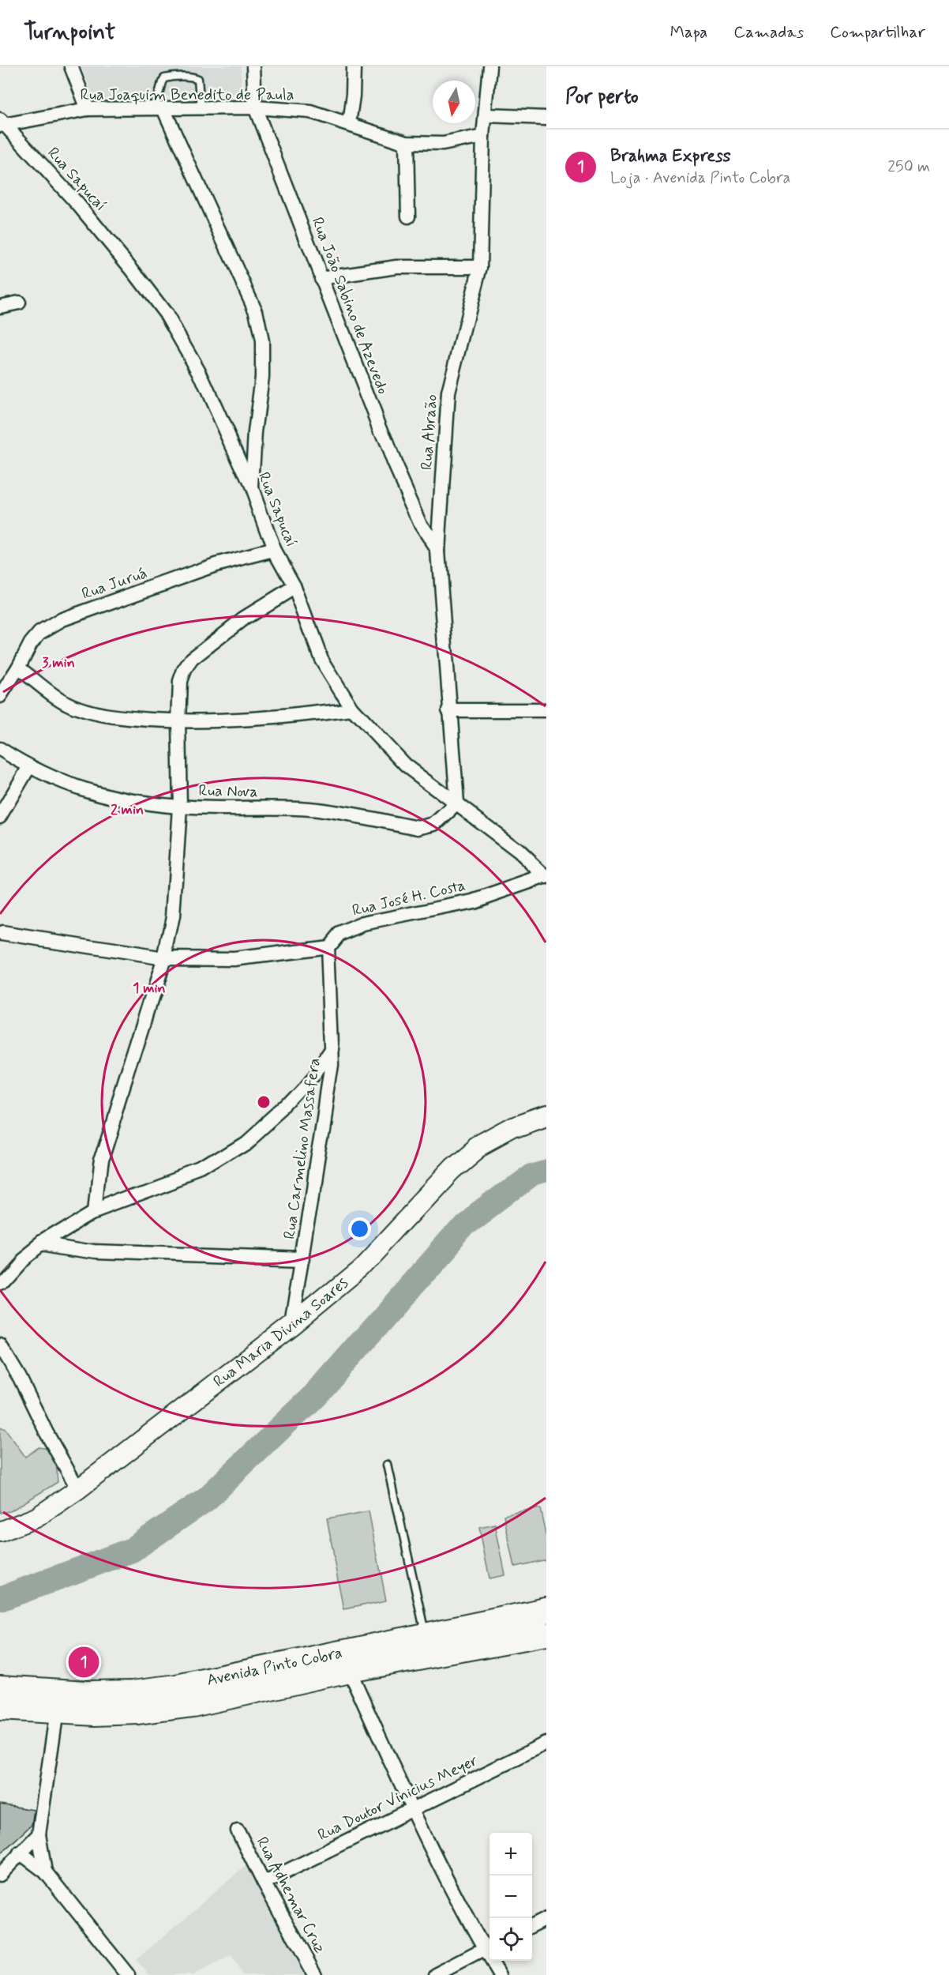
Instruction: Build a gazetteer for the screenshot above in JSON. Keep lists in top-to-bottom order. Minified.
{"streets":{"highway":["Avenida Pinto Cobra"],"street":["Rua Joaquim Benedito de Paula","Rua Sapucaí","Rua João Sabino de Azevedo","Rua Abraão","Rua Juruá","Rua Nova","Rua José H. Costa","Rua Carmelino Massafera","Rua Maria Divina Soares","Rua Doutor Vinicius Meyer","Rua Adhemar Cruz"]},"crossings":[["Rua Joaquim Benedito de Paula","Rua Sapucaí"],["Rua Joaquim Benedito de Paula","Rua João Sabino de Azevedo"],["Rua Joaquim Benedito de Paula","Rua Abraão"],["Rua Sapucaí","Rua Abraão"],["Rua Sapucaí","Rua Juruá"],["Rua Sapucaí","Rua Nova"],["Rua Sapucaí","Rua José H. Costa"],["Rua João Sabino de Azevedo","Rua Abraão"],["Rua Abraão","Rua Nova"],["Rua José H. Costa","Rua Carmelino Massafera"],["Rua Carmelino Massafera","Rua Maria Divina Soares"],["Rua Doutor Vinicius Meyer","Rua Adhemar Cruz"]],"north":"bottom","page":{"header":"Turnpoint","nav":["Mapa","Camadas","Compartilhar"],"heading":"Por perto","list":[{"mark":"1","name":"Brahma Express","note":"Loja · Avenida Pinto Cobra","value":"250 m"}],"pins":"1","map_buttons":["+","−"]},"rings":["3 min","2 min","1 min"]}
